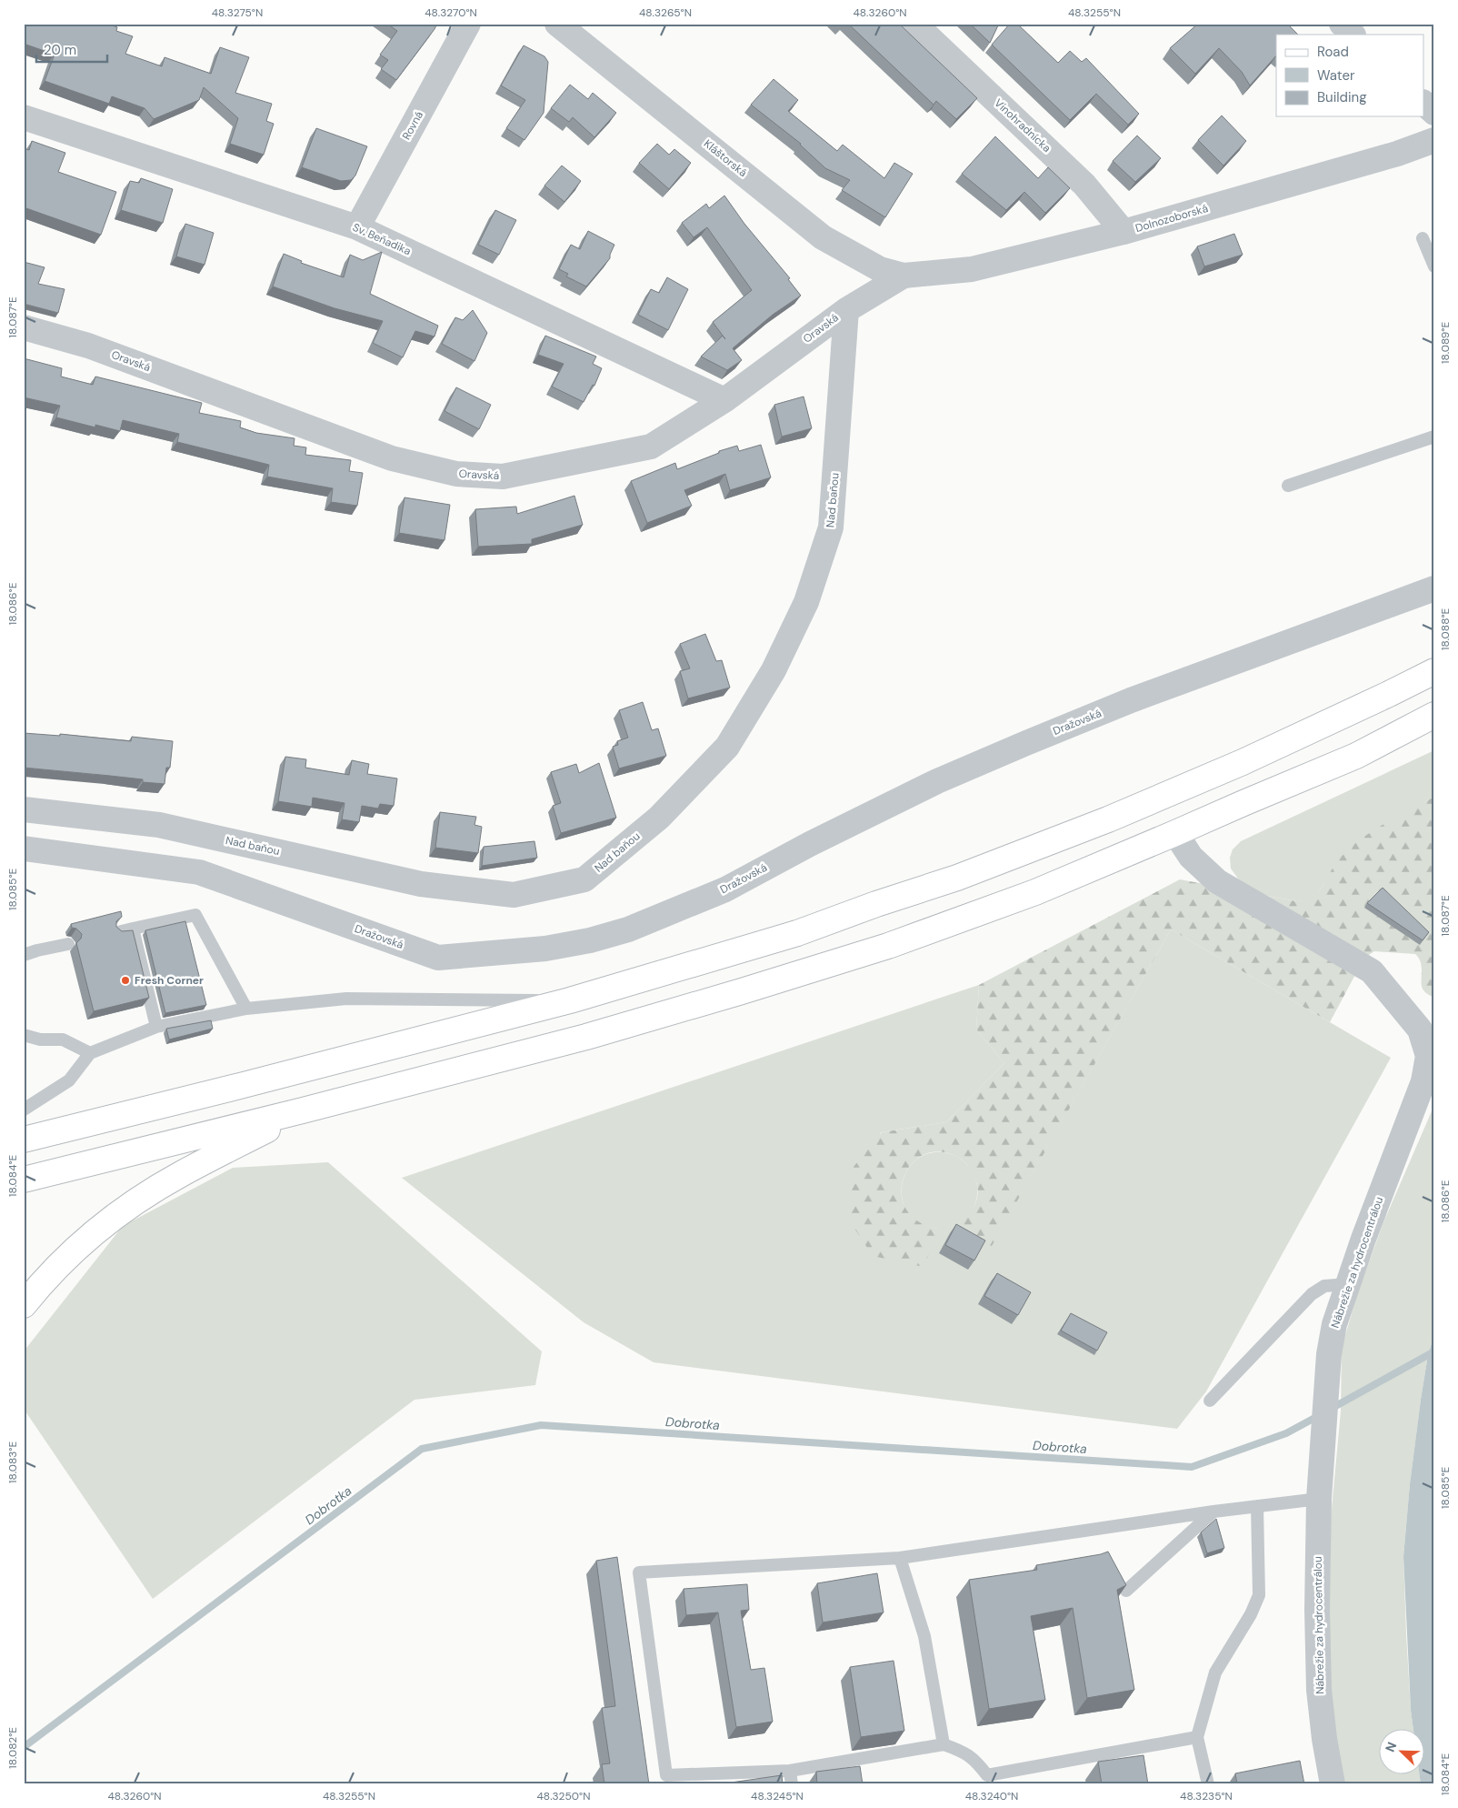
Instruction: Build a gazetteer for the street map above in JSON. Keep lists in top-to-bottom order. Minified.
{"streets":{"street":["Rovná","Vinohradnícka","Kláštorská","Dolnozoborská","Sv. Beňadika","Oravská","Nad baňou","Dražovská","Nábrežie za hydrocentrálou"]},"crossings":[["Rovná","Sv. Beňadika"],["Vinohradnícka","Dolnozoborská"],["Kláštorská","Dolnozoborská"],["Kláštorská","Oravská"],["Dolnozoborská","Oravská"],["Sv. Beňadika","Oravská"],["Oravská","Nad baňou"]],"water":["Dobrotka"],"places":["Fresh Corner"],"legend":["Road","Water","Building"],"scale_bar":"20 m","north":"top left","coordinates":["48.3275°N","48.3270°N","48.3265°N","48.3260°N","48.3255°N","18.087°E","18.089°E","18.086°E","18.088°E","18.085°E","18.084°E","18.083°E","18.082°E","48.3250°N","48.3245°N","48.3240°N","48.3235°N"]}
